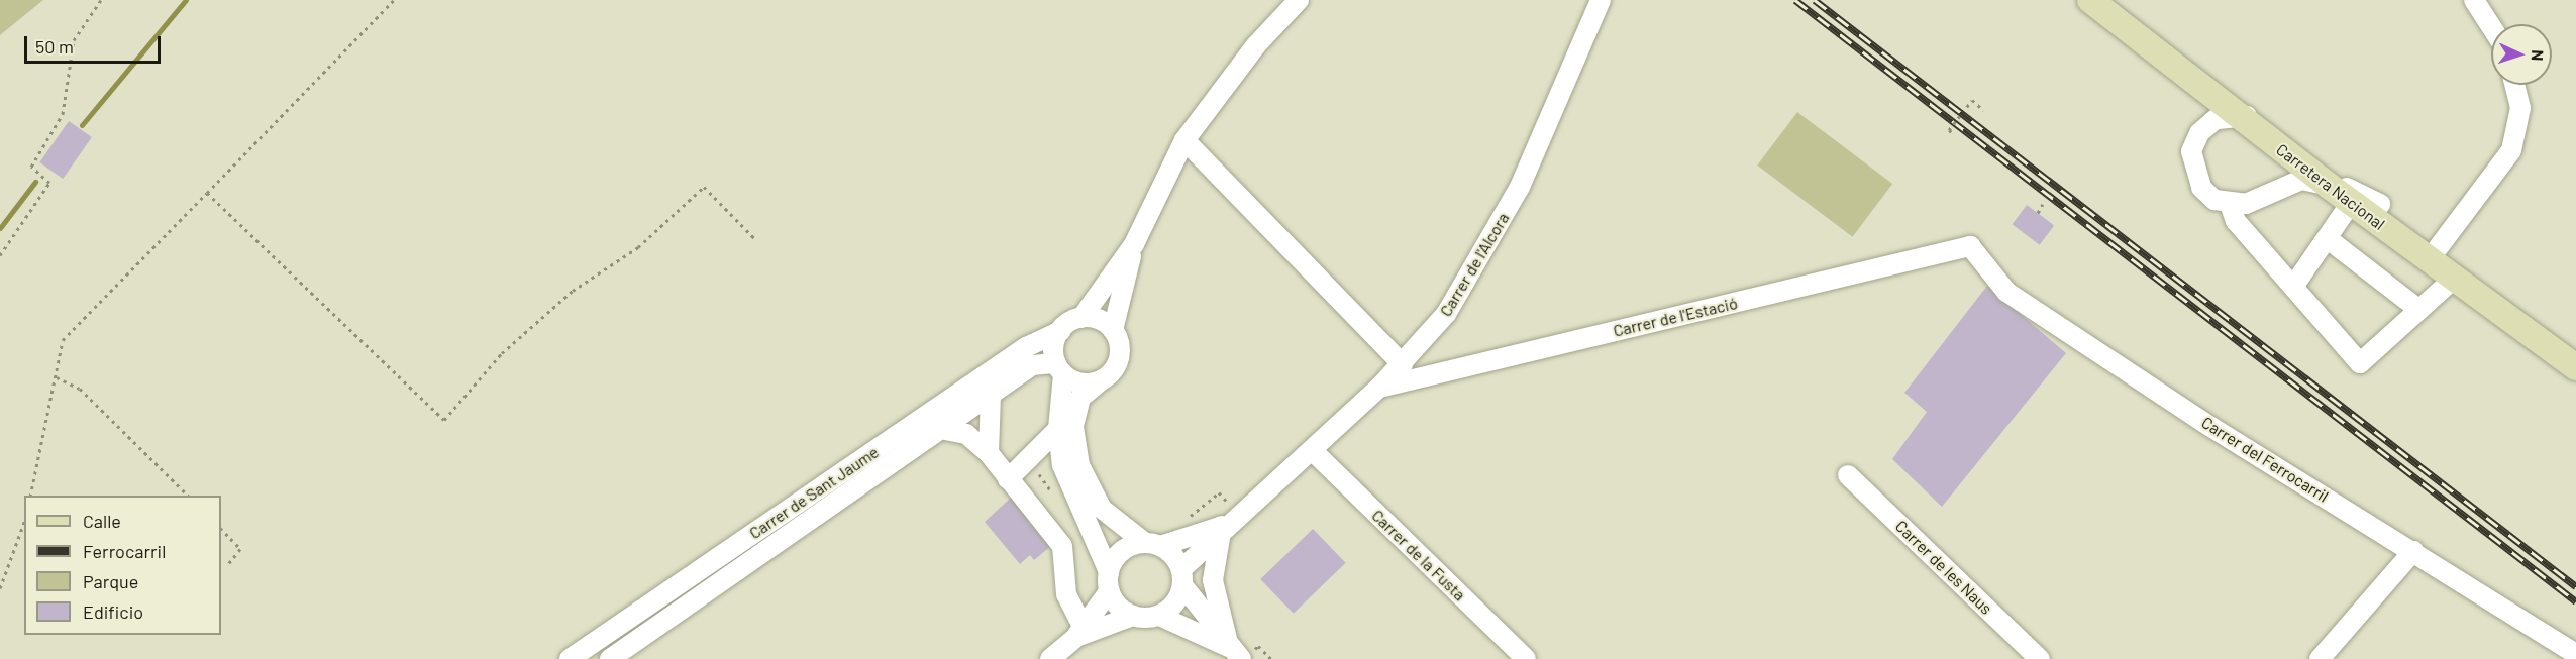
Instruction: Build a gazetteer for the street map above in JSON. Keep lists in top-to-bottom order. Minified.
{"streets":{"main road":["Carretera Nacional"],"street":["Carrer de l'Alcora","Carrer de l'Estació","Carrer del Ferrocarril","Carrer de Sant Jaume","Carrer de la Fusta","Carrer de les Naus"]},"crossings":[["Carrer de l'Alcora","Carrer de l'Estació"],["Carrer de l'Alcora","Carrer de la Fusta"],["Carrer de l'Estació","Carrer del Ferrocarril"]],"legend":["Calle","Ferrocarril","Parque","Edificio"],"scale_bar":"50 m","north":"right"}
